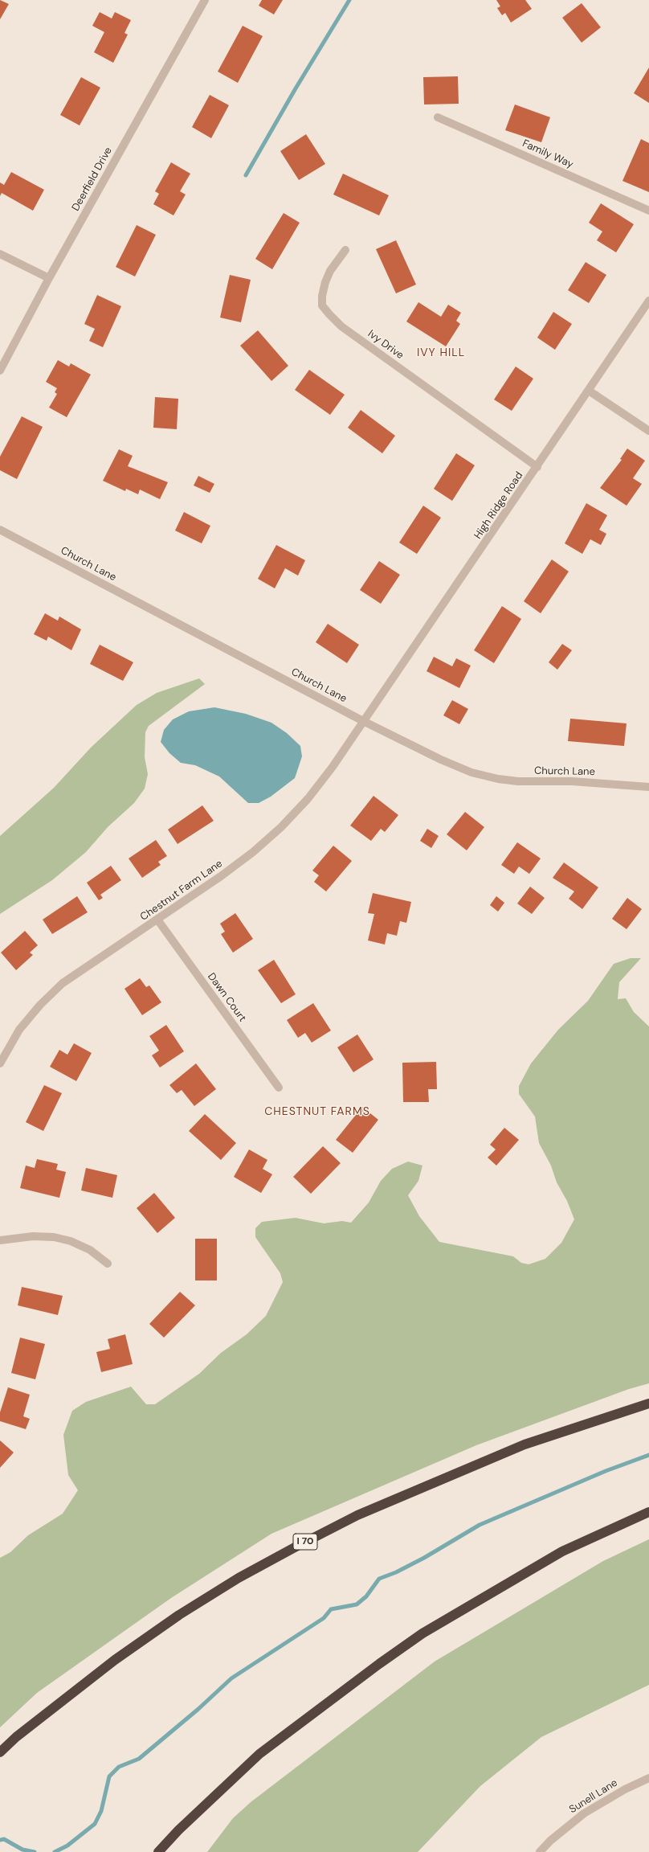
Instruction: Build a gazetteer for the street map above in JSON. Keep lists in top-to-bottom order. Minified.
{"streets":{"highway":["I 70"],"street":["Family Way","Deerfield Drive","Ivy Drive","High Ridge Road","Church Lane","Chestnut Farm Lane","Dawn Court","Sunell Lane"]},"crossings":[["Ivy Drive","High Ridge Road"],["High Ridge Road","Church Lane"],["High Ridge Road","Chestnut Farm Lane"],["Church Lane","Chestnut Farm Lane"],["Chestnut Farm Lane","Dawn Court"]],"districts":["IVY HILL","CHESTNUT FARMS"]}
